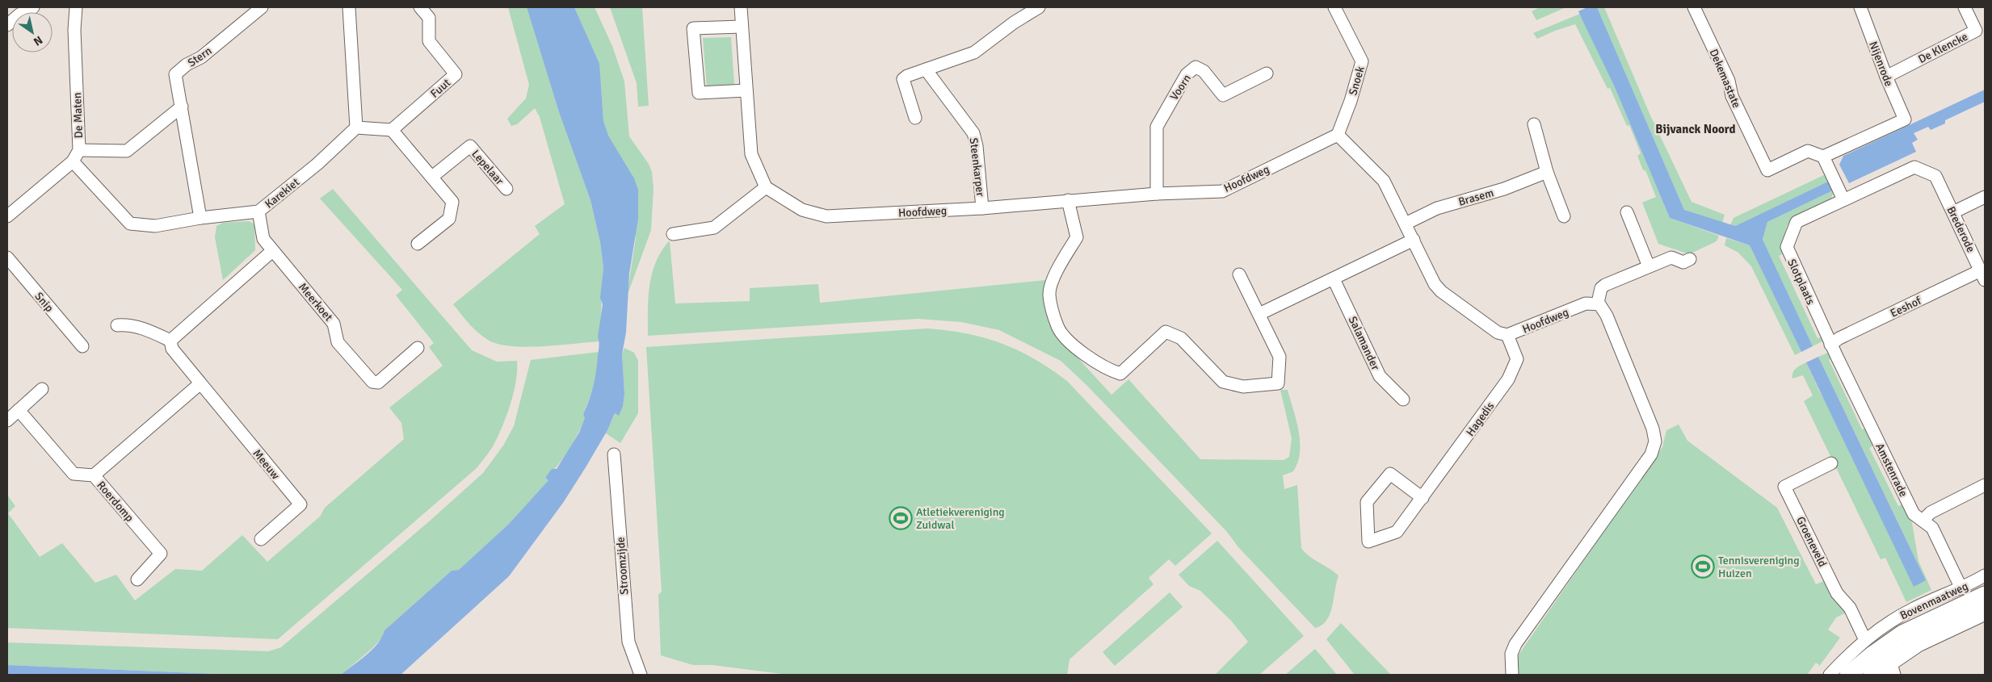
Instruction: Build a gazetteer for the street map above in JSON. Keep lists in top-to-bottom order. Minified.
{"streets":{"street":["De Klencke","Stern","Nijenrode","Dekemastate","Snoek","Voorn","Fuut","De Maten","Lepelaar","Steenkarper","Hoofdweg","Karekiet","Brasem","Brederode","Slotplaats","Snip","Meerkoet","Eeshof","Salamander","Hagedis","Meeuw","Amstenrade","Roerdomp","Groeneveld","Stroomzijde","Bovenmaatweg"]},"crossings":[["De Klencke","Nijenrode"],["Stern","Karekiet"],["Nijenrode","Dekemastate"],["Snoek","Hoofdweg"],["Voorn","Hoofdweg"],["De Maten","Karekiet"],["Steenkarper","Hoofdweg"],["Hoofdweg","Brasem"],["Hoofdweg","Hagedis"],["Karekiet","Meerkoet"],["Brederode","Slotplaats"],["Brederode","Eeshof"],["Slotplaats","Eeshof"],["Slotplaats","Amstenrade"],["Eeshof","Amstenrade"],["Amstenrade","Bovenmaatweg"],["Groeneveld","Bovenmaatweg"]],"districts":["Bijvanck Noord"],"places":{"sports":["Atletiekvereniging Zuidwal","Tennisvereniging Huizen"]},"north":"bottom right"}
